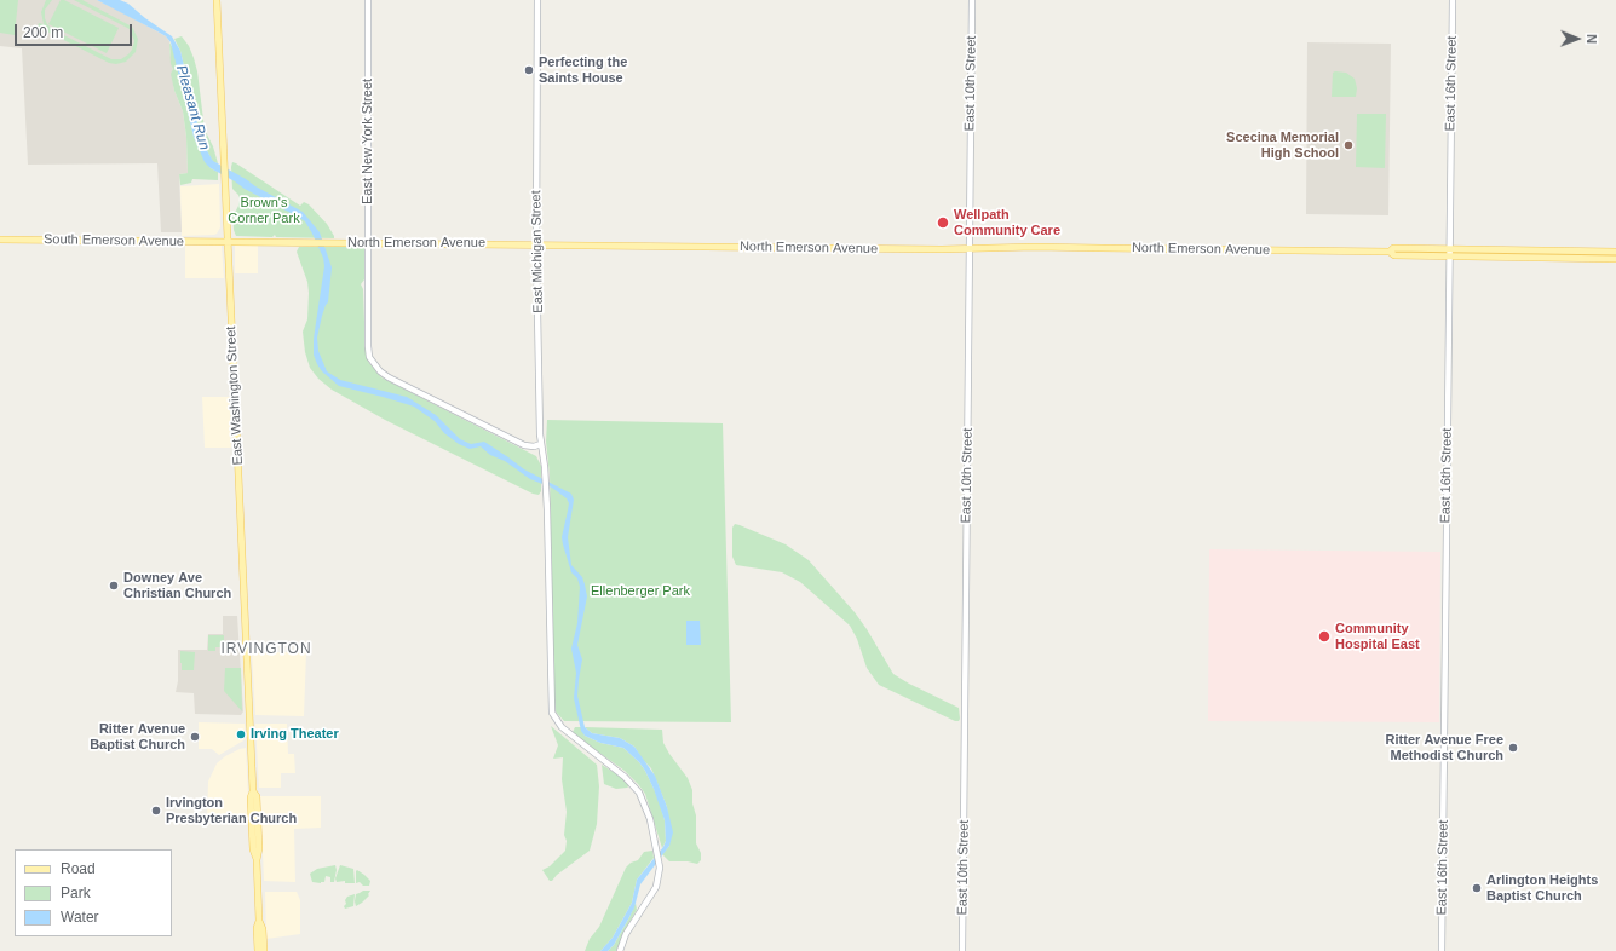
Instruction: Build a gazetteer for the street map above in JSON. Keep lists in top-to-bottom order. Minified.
{"streets":{"main road":["East 10th Street","East 16th Street","East New York Street","South Emerson Avenue","North Emerson Avenue","East Michigan Street","East Washington Street"]},"crossings":[["East 10th Street","North Emerson Avenue"],["East 16th Street","North Emerson Avenue"],["East New York Street","North Emerson Avenue"],["East New York Street","East Michigan Street"],["South Emerson Avenue","North Emerson Avenue"],["South Emerson Avenue","East Washington Street"],["North Emerson Avenue","East Michigan Street"],["North Emerson Avenue","East Washington Street"]],"districts":["IRVINGTON"],"water":["Pleasant Run"],"parks":["Brown's Corner Park","Ellenberger Park"],"places":["Perfecting the Saints House","Scecina Memorial High School","Wellpath Community Care","Downey Ave Christian Church","Community Hospital East","Irving Theater","Ritter Avenue Baptist Church","Ritter Avenue Free Methodist Church","Irvington Presbyterian Church","Arlington Heights Baptist Church"],"legend":["Road","Park","Water"],"scale_bar":"200 m","north":"right"}
